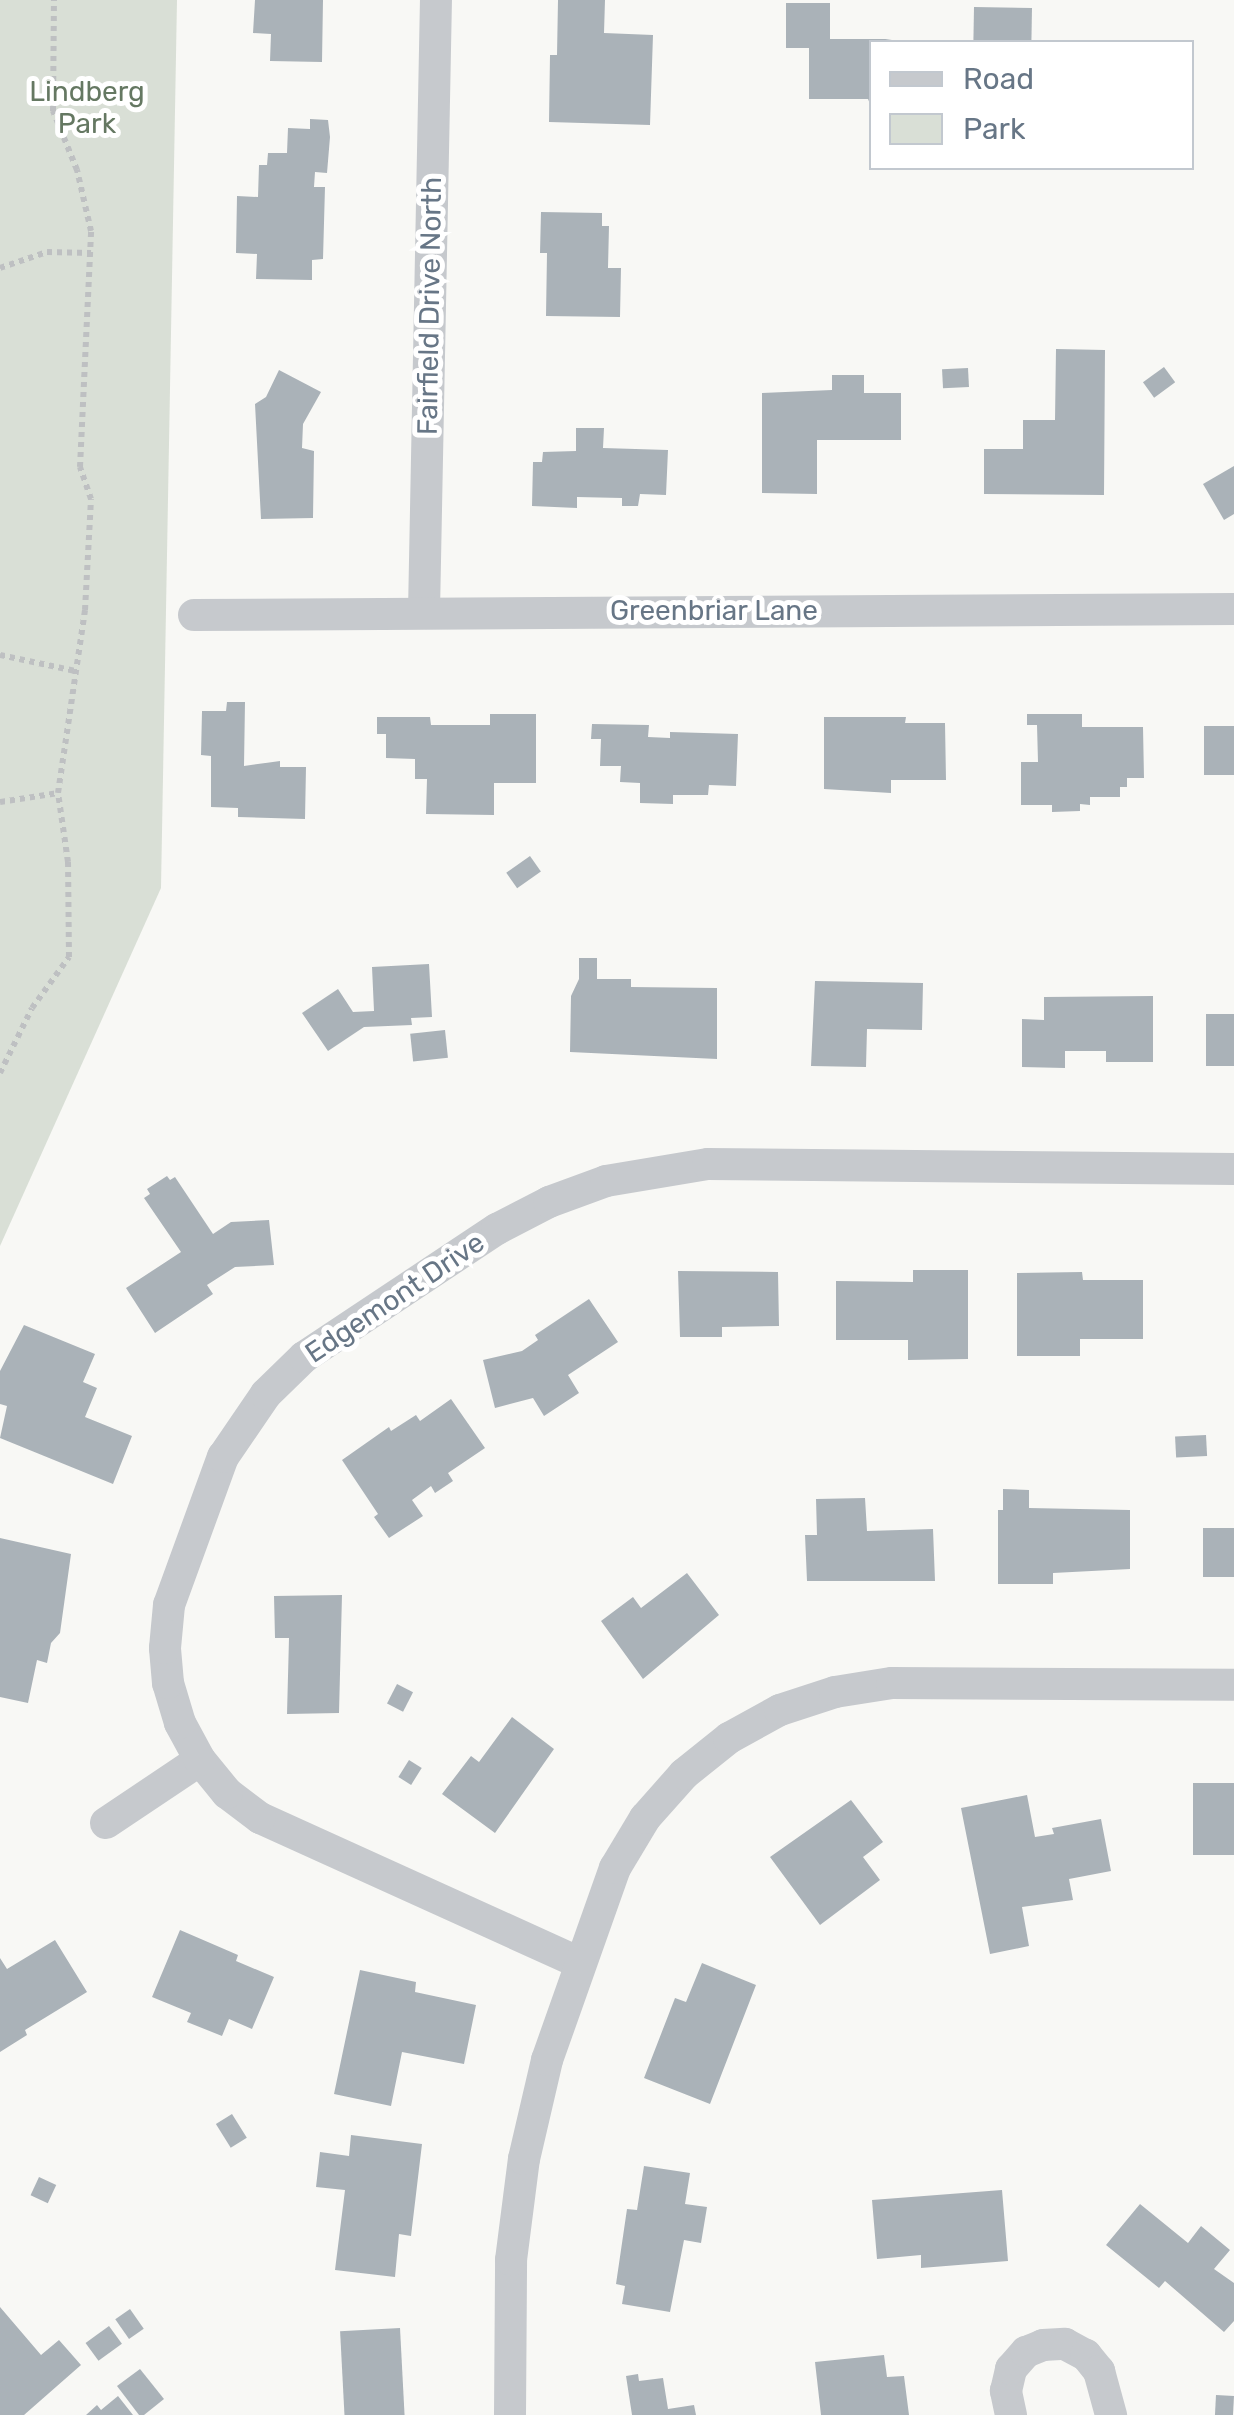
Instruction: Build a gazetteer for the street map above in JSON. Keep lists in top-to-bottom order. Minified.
{"streets":{"street":["Fairfield Drive North","Greenbriar Lane","Edgemont Drive"]},"crossings":[["Fairfield Drive North","Greenbriar Lane"]],"parks":["Lindberg Park"],"legend":["Road","Park"]}
